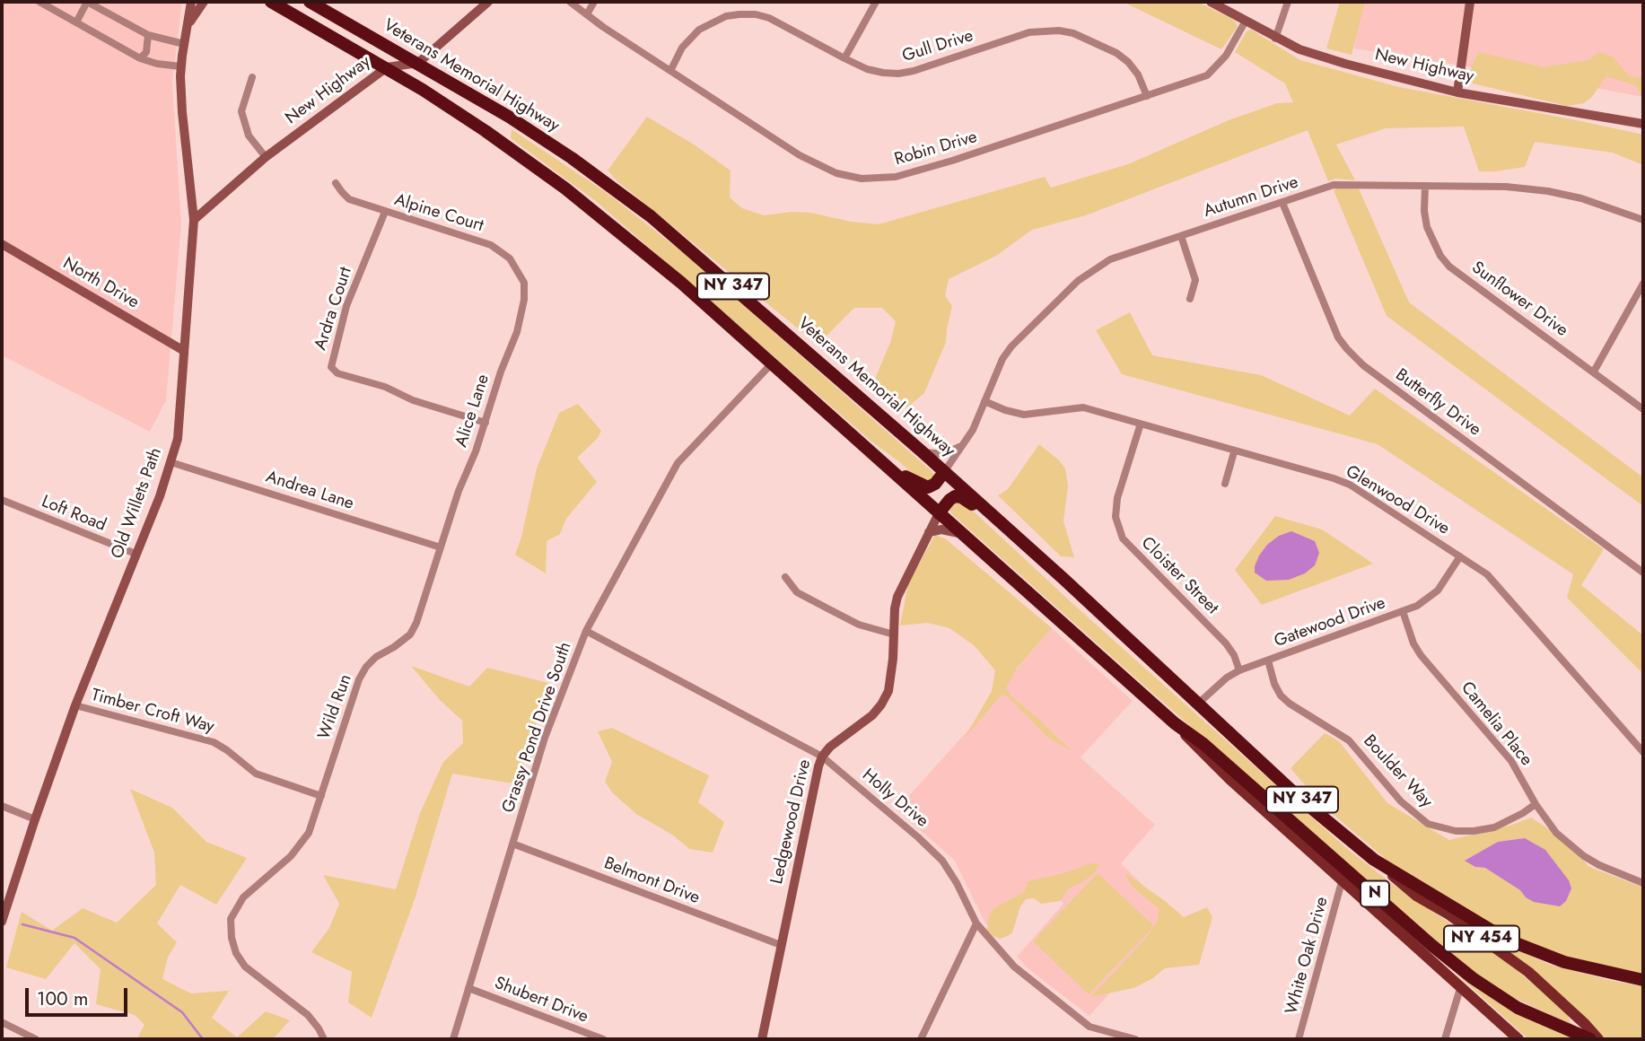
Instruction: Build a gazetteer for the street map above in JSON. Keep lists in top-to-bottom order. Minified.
{"streets":{"highway":["Veterans Memorial Highway","NY 347","N"],"main road":["NY 454"],"street":["Gull Drive","New Highway","Robin Drive","Autumn Drive","Alpine Court","North Drive","Sunflower Drive","Ardra Court","Butterfly Drive","Alice Lane","Andrea Lane","Glenwood Drive","Old Willets Path","Loft Road","Cloister Street","Gatewood Drive","Wild Run","Timber Croft Way","Camelia Place","Grassy Pond Drive South","Boulder Way","Holly Drive","Ledgewood Drive","Belmont Drive","White Oak Drive","Shubert Drive"]},"crossings":[["Gull Drive","Robin Drive"],["New Highway","Veterans Memorial Highway"],["New Highway","Robin Drive"],["New Highway","Old Willets Path"],["Veterans Memorial Highway","Autumn Drive"],["Veterans Memorial Highway","Gatewood Drive"],["Veterans Memorial Highway","Grassy Pond Drive South"],["Veterans Memorial Highway","Ledgewood Drive"],["Veterans Memorial Highway","N"],["Veterans Memorial Highway","NY 454"],["Autumn Drive","Sunflower Drive"],["Autumn Drive","Butterfly Drive"],["Autumn Drive","Glenwood Drive"],["Alpine Court","Ardra Court"],["Alpine Court","Alice Lane"],["North Drive","Old Willets Path"],["Ardra Court","Alice Lane"],["Alice Lane","Andrea Lane"],["Alice Lane","Wild Run"],["Andrea Lane","Old Willets Path"],["Andrea Lane","Wild Run"],["Glenwood Drive","Cloister Street"],["Glenwood Drive","Gatewood Drive"],["Old Willets Path","Loft Road"],["Old Willets Path","Timber Croft Way"],["Cloister Street","Gatewood Drive"],["Gatewood Drive","Camelia Place"],["Gatewood Drive","Boulder Way"],["Wild Run","Timber Croft Way"],["Camelia Place","Boulder Way"],["Grassy Pond Drive South","Holly Drive"],["Grassy Pond Drive South","Belmont Drive"],["Grassy Pond Drive South","Shubert Drive"],["Holly Drive","Ledgewood Drive"],["Ledgewood Drive","Belmont Drive"],["N","NY 454"],["NY 454","White Oak Drive"]],"scale_bar":"100 m"}
